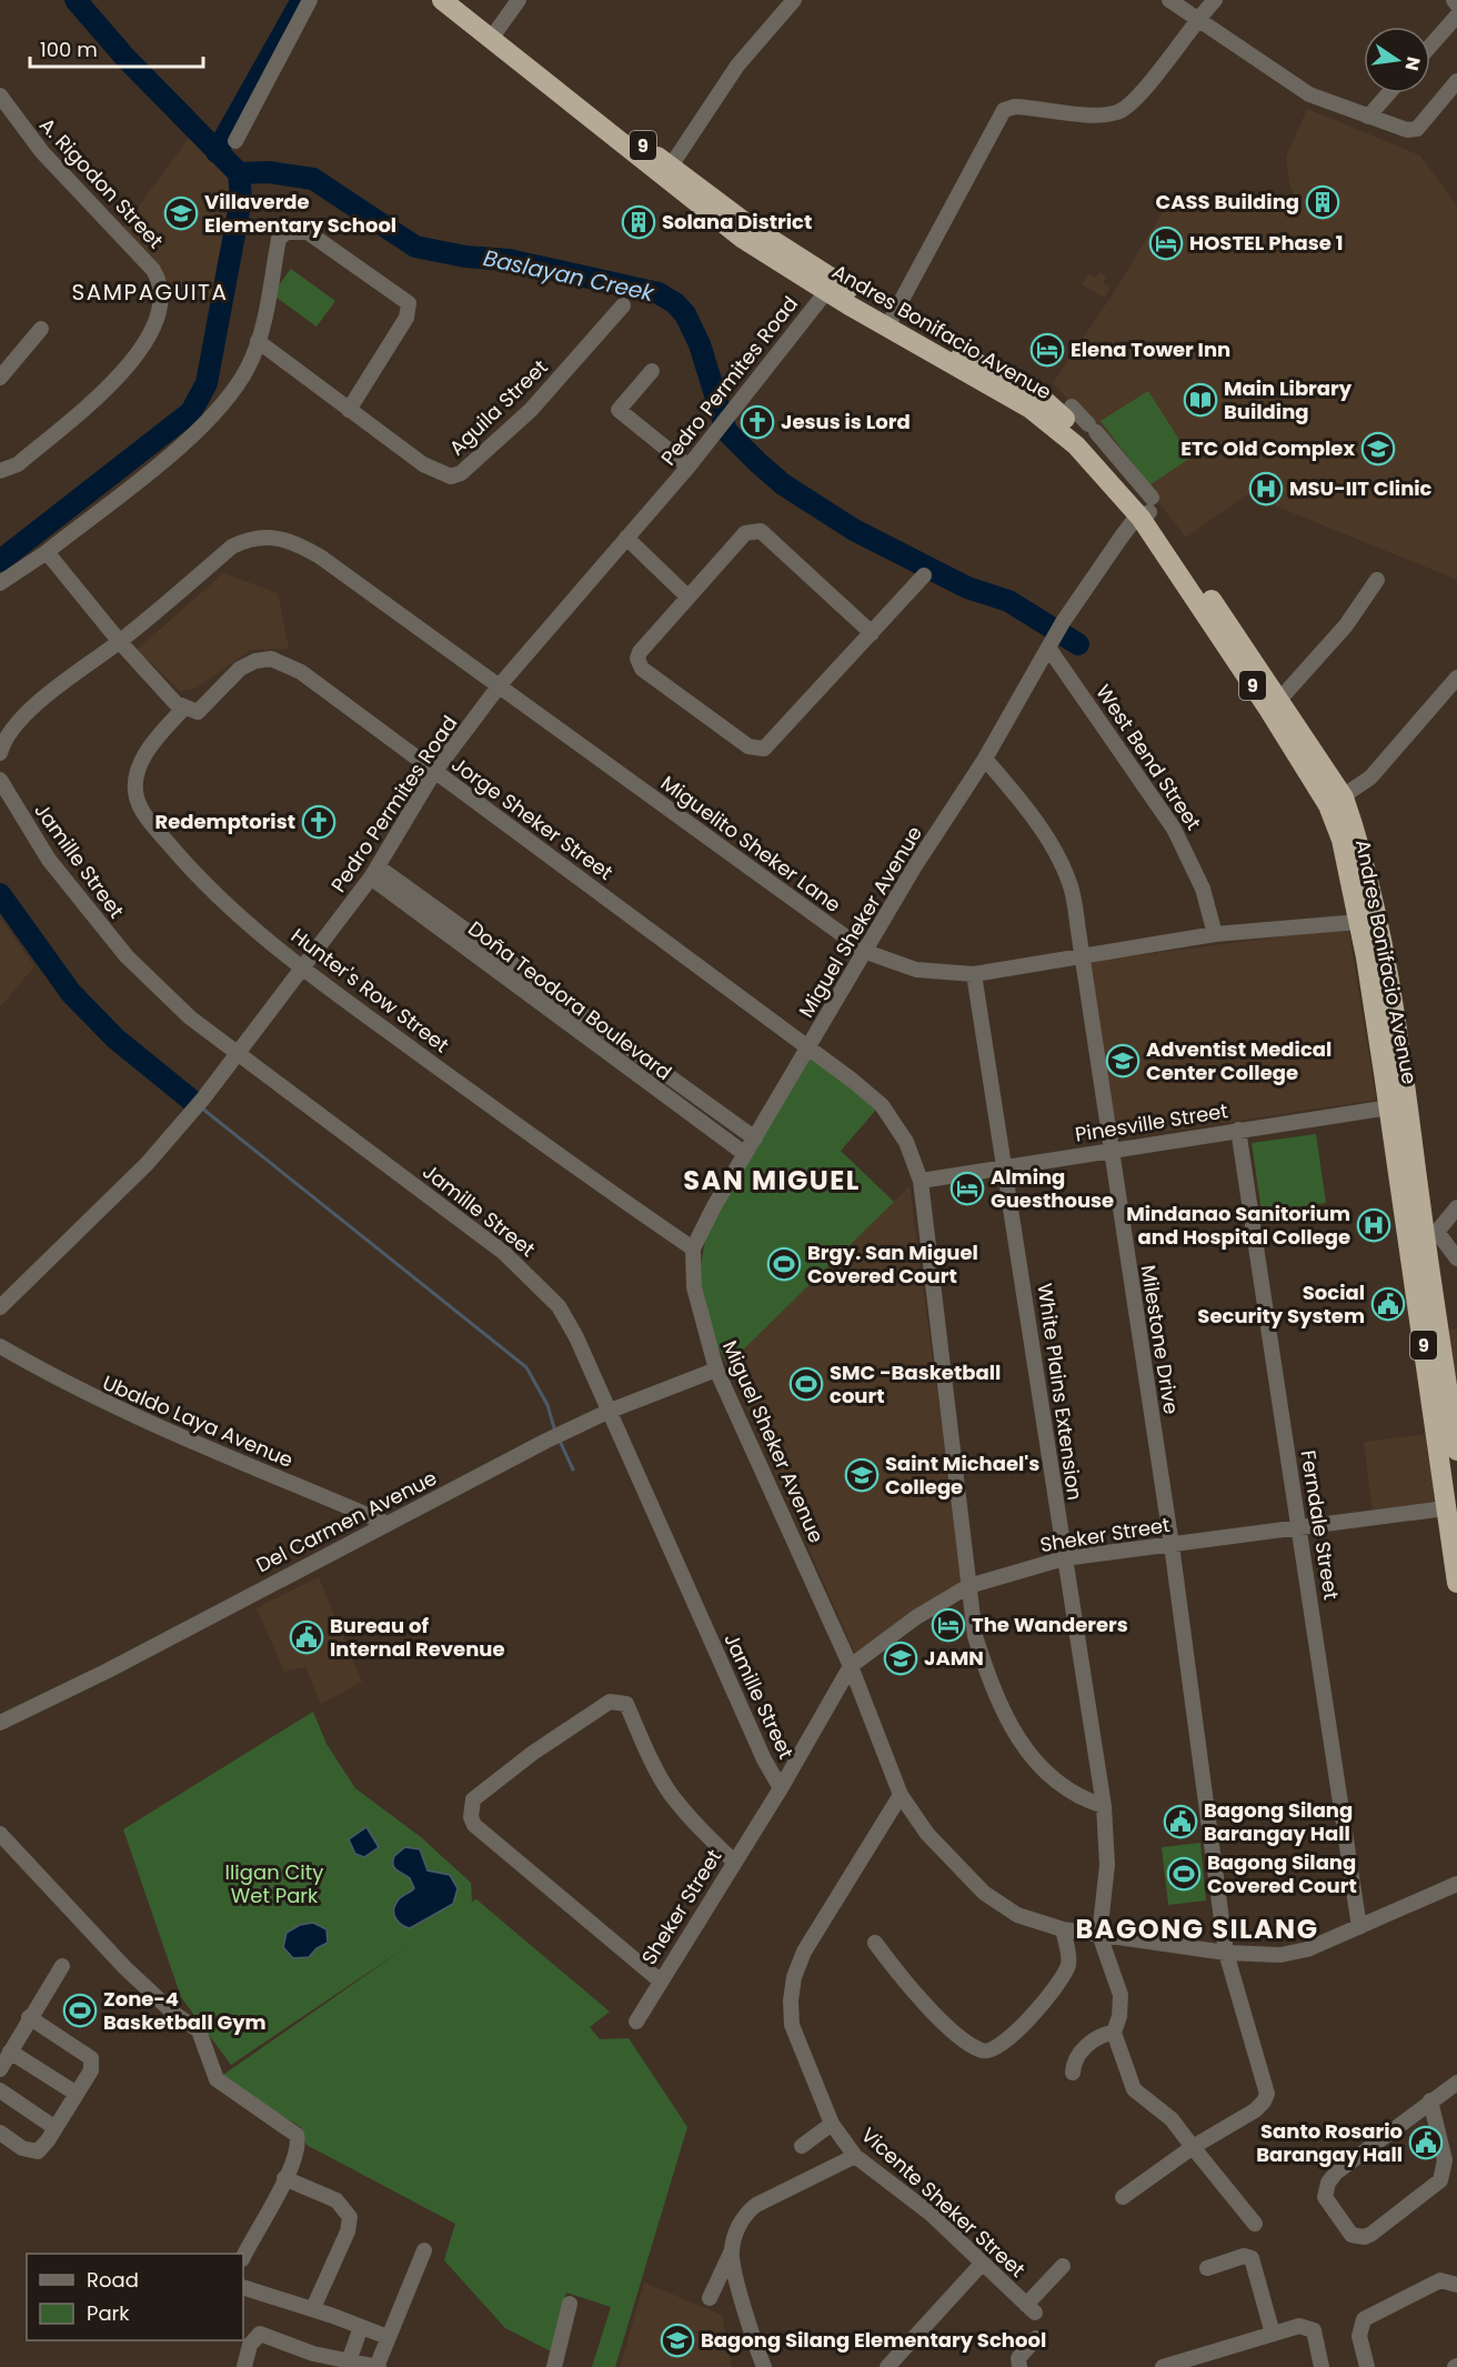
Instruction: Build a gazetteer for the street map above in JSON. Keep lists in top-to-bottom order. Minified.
{"streets":{"highway":["9","Andres Bonifacio Avenue"],"street":["A. Rigodon Street","Pedro Permites Road","Aguila Street","West Bend Street","Jorge Sheker Street","Miguelito Sheker Lane","Jamille Street","Miguel Sheker Avenue","Hunter's Row Street","Doña Teodora Boulevard","Pinesville Street","Milestone Drive","White Plains Extension","Ubaldo Laya Avenue","Del Carmen Avenue","Ferndale Street","Sheker Street","Vicente Sheker Street"]},"crossings":[["Andres Bonifacio Avenue","Pedro Permites Road"],["Andres Bonifacio Avenue","Miguelito Sheker Lane"],["Andres Bonifacio Avenue","Miguel Sheker Avenue"],["Andres Bonifacio Avenue","Pinesville Street"],["Andres Bonifacio Avenue","Sheker Street"],["Pedro Permites Road","Jorge Sheker Street"],["Pedro Permites Road","Miguelito Sheker Lane"],["Pedro Permites Road","Jamille Street"],["Pedro Permites Road","Hunter's Row Street"],["Pedro Permites Road","Doña Teodora Boulevard"],["West Bend Street","Miguelito Sheker Lane"],["West Bend Street","Miguel Sheker Avenue"],["Jorge Sheker Street","Miguel Sheker Avenue"],["Jorge Sheker Street","Hunter's Row Street"],["Jorge Sheker Street","Pinesville Street"],["Jorge Sheker Street","White Plains Extension"],["Jorge Sheker Street","Sheker Street"],["Miguelito Sheker Lane","Miguel Sheker Avenue"],["Miguelito Sheker Lane","Milestone Drive"],["Miguelito Sheker Lane","White Plains Extension"],["Jamille Street","Del Carmen Avenue"],["Jamille Street","Sheker Street"],["Miguel Sheker Avenue","Hunter's Row Street"],["Miguel Sheker Avenue","Doña Teodora Boulevard"],["Miguel Sheker Avenue","Milestone Drive"],["Miguel Sheker Avenue","White Plains Extension"],["Miguel Sheker Avenue","Del Carmen Avenue"],["Miguel Sheker Avenue","Ferndale Street"],["Miguel Sheker Avenue","Sheker Street"],["Miguel Sheker Avenue","Vicente Sheker Street"],["Pinesville Street","Milestone Drive"],["Pinesville Street","White Plains Extension"],["Pinesville Street","Ferndale Street"],["Milestone Drive","Sheker Street"],["White Plains Extension","Sheker Street"],["Ubaldo Laya Avenue","Del Carmen Avenue"],["Ferndale Street","Sheker Street"]],"districts":["SAMPAGUITA","SAN MIGUEL","BAGONG SILANG"],"water":["Baslayan Creek"],"parks":["Iligan City Wet Park"],"places":{"building":["CASS Building","Solana District"],"school or university":["Villaverde Elementary School","ETC Old Complex","Adventist Medical Center College","Saint Michael's College","JAMN","Bagong Silang Elementary School"],"hotel":["HOSTEL Phase 1","Elena Tower Inn","Alming Guesthouse","The Wanderers"],"library":["Main Library Building"],"church":["Jesus is Lord","Redemptorist"],"hospital":["MSU-IIT Clinic","Mindanao Sanitorium and Hospital College"],"sports":["Brgy. San Miguel Covered Court","SMC -Basketball court","Bagong Silang Covered Court","Zone-4 Basketball Gym"],"public building":["Social Security System","Bureau of Internal Revenue","Bagong Silang Barangay Hall","Santo Rosario Barangay Hall"]},"legend":["Road","Park"],"scale_bar":"100 m","north":"right"}
